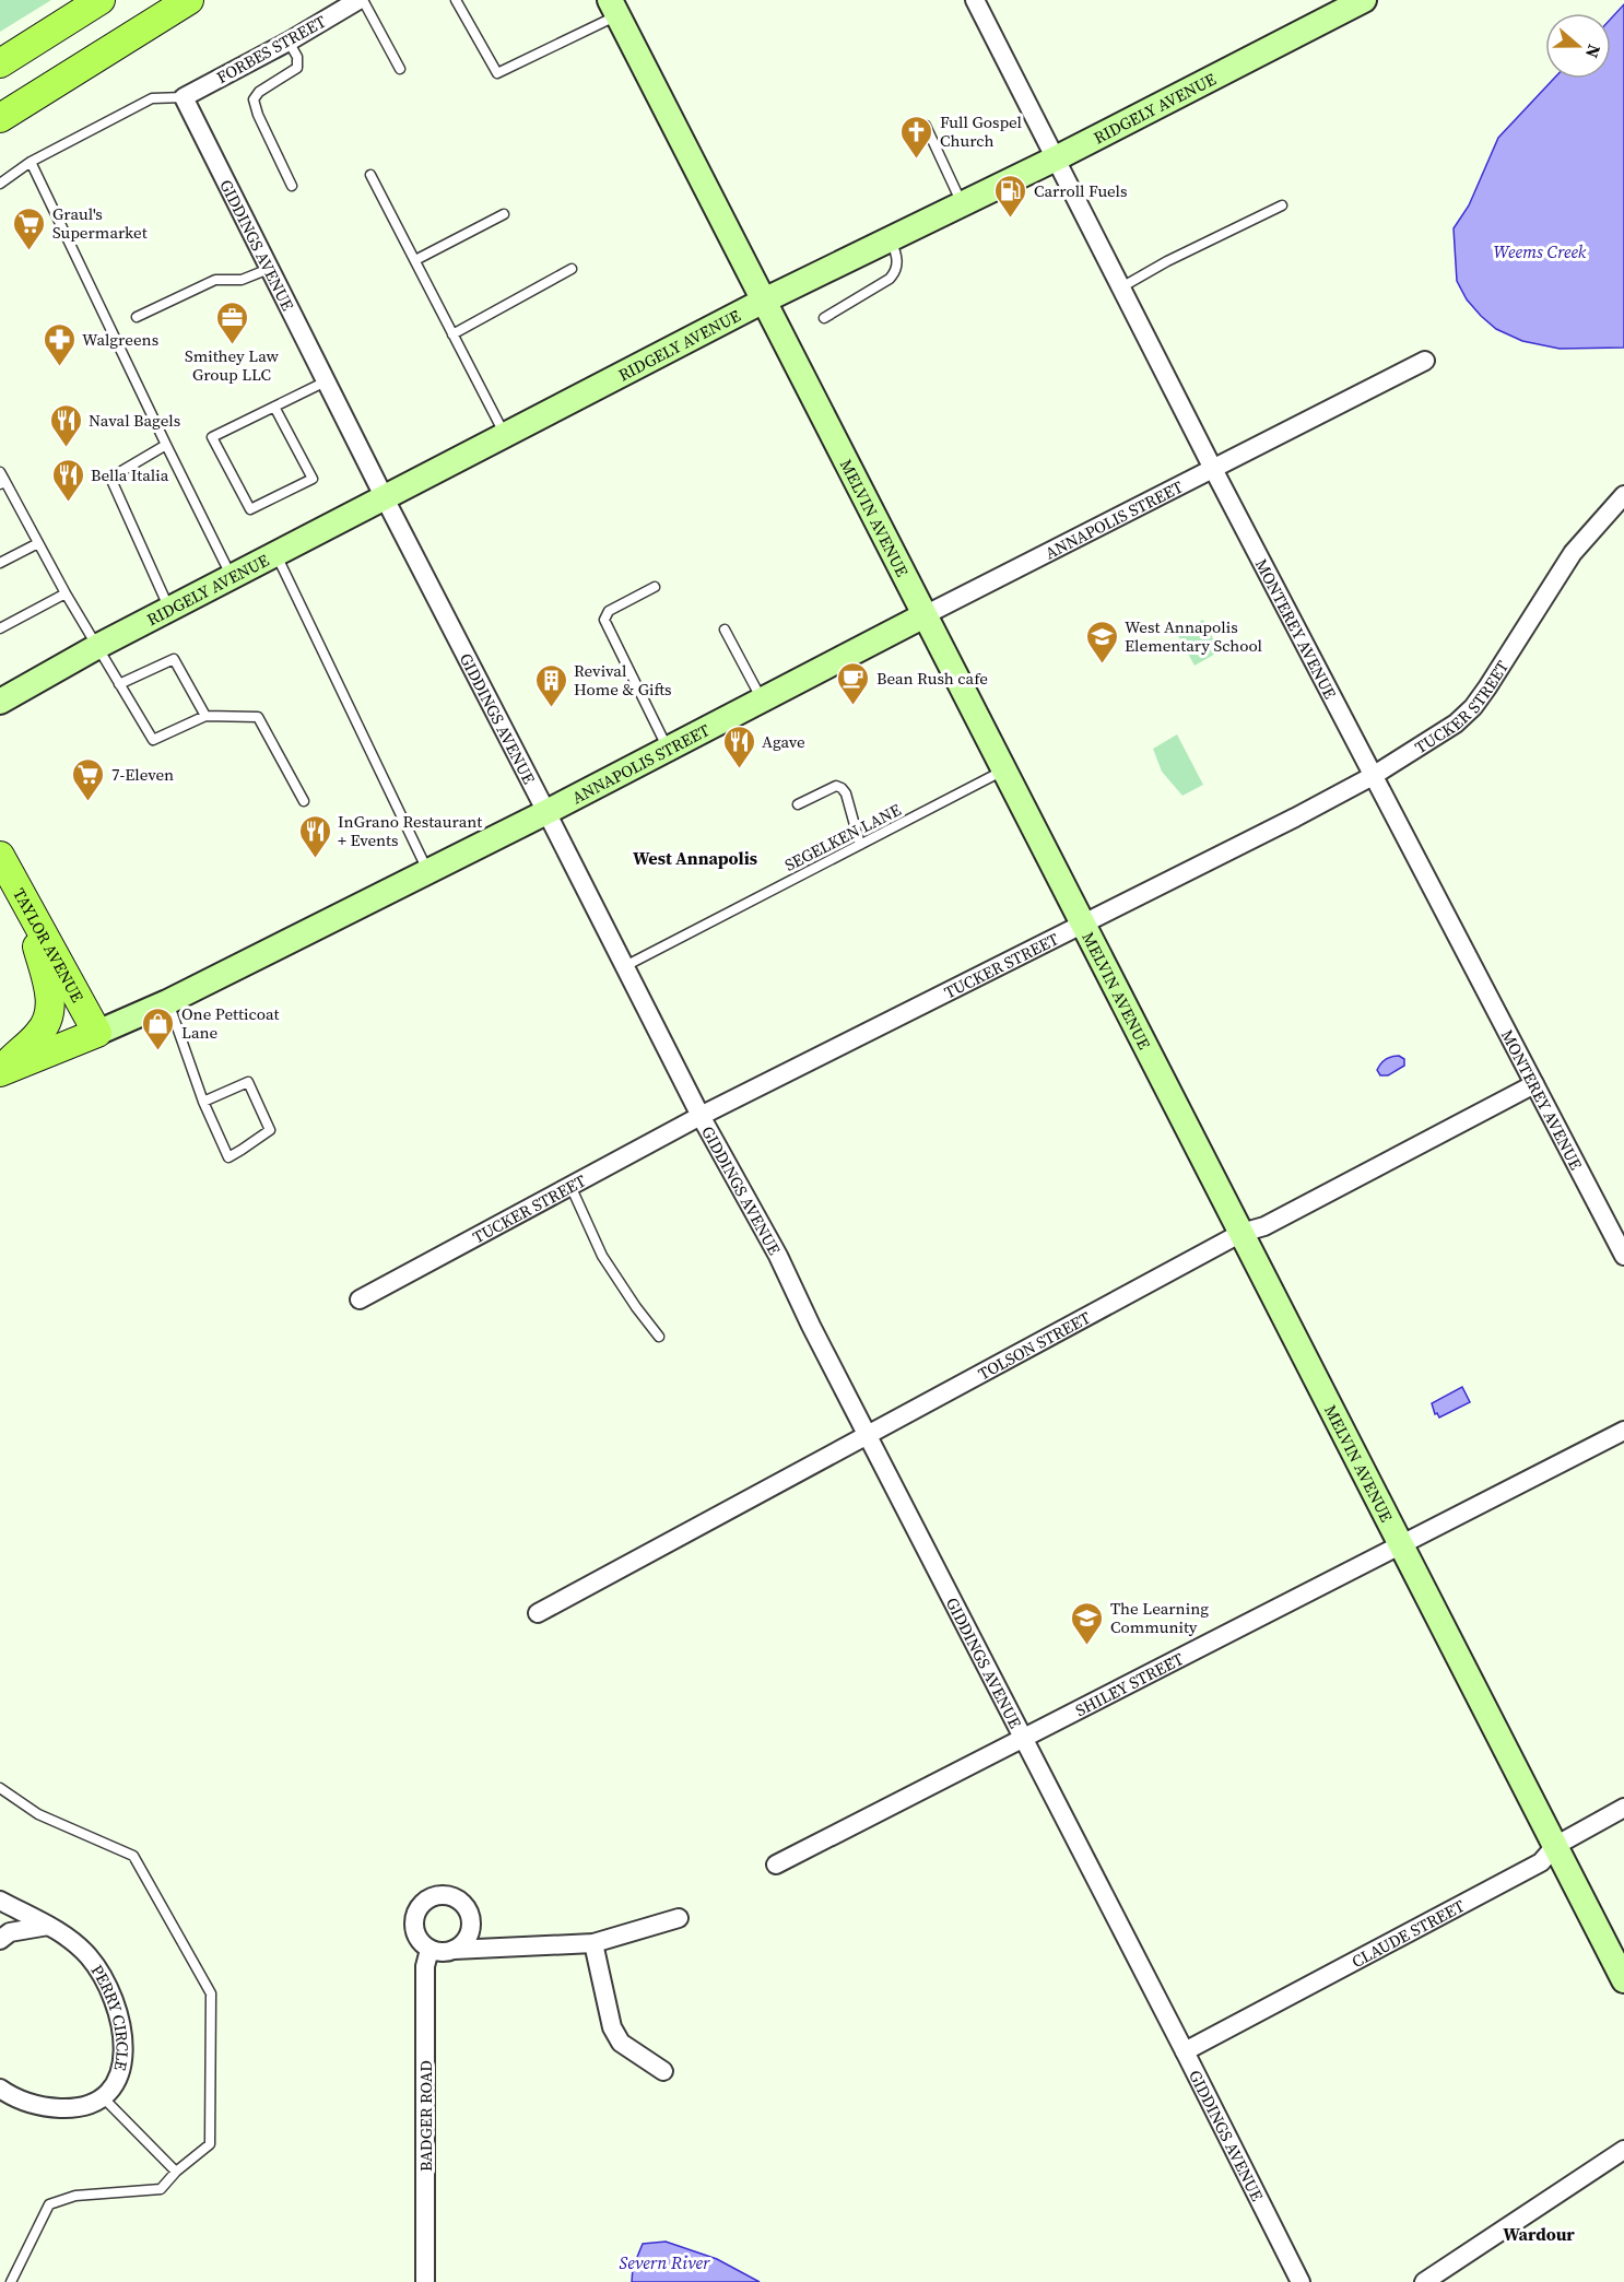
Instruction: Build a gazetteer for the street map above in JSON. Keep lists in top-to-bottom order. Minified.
{"streets":{"main road":["TAYLOR AVENUE"],"street":["FORBES STREET","RIDGELY AVENUE","GIDDINGS AVENUE","MELVIN AVENUE","ANNAPOLIS STREET","MONTEREY AVENUE","TUCKER STREET","TOLSON STREET","SHILEY STREET","CLAUDE STREET","PERRY CIRCLE","BADGER ROAD"],"lane":["SEGELKEN LANE"]},"crossings":[["FORBES STREET","GIDDINGS AVENUE"],["RIDGELY AVENUE","GIDDINGS AVENUE"],["RIDGELY AVENUE","MELVIN AVENUE"],["RIDGELY AVENUE","MONTEREY AVENUE"],["GIDDINGS AVENUE","ANNAPOLIS STREET"],["GIDDINGS AVENUE","TUCKER STREET"],["GIDDINGS AVENUE","SEGELKEN LANE"],["GIDDINGS AVENUE","TOLSON STREET"],["GIDDINGS AVENUE","SHILEY STREET"],["GIDDINGS AVENUE","CLAUDE STREET"],["MELVIN AVENUE","ANNAPOLIS STREET"],["MELVIN AVENUE","TUCKER STREET"],["MELVIN AVENUE","SEGELKEN LANE"],["MELVIN AVENUE","TOLSON STREET"],["MELVIN AVENUE","SHILEY STREET"],["MELVIN AVENUE","CLAUDE STREET"],["ANNAPOLIS STREET","MONTEREY AVENUE"],["ANNAPOLIS STREET","TAYLOR AVENUE"],["MONTEREY AVENUE","TUCKER STREET"],["MONTEREY AVENUE","TOLSON STREET"]],"districts":["West Annapolis","Wardour"],"water":["Weems Creek","Severn River"],"places":{"church":["Full Gospel Church"],"fuel station":["Carroll Fuels"],"supermarket":["Graul's Supermarket","7-Eleven"],"office":["Smithey Law Group LLC"],"pharmacy":["Walgreens"],"restaurant":["Naval Bagels","Bella Italia","Agave","InGrano Restaurant + Events"],"school or university":["West Annapolis Elementary School","The Learning Community"],"cafe":["Bean Rush cafe"],"building":["Revival Home & Gifts"],"shop":["One Petticoat Lane"]},"north":"right"}
